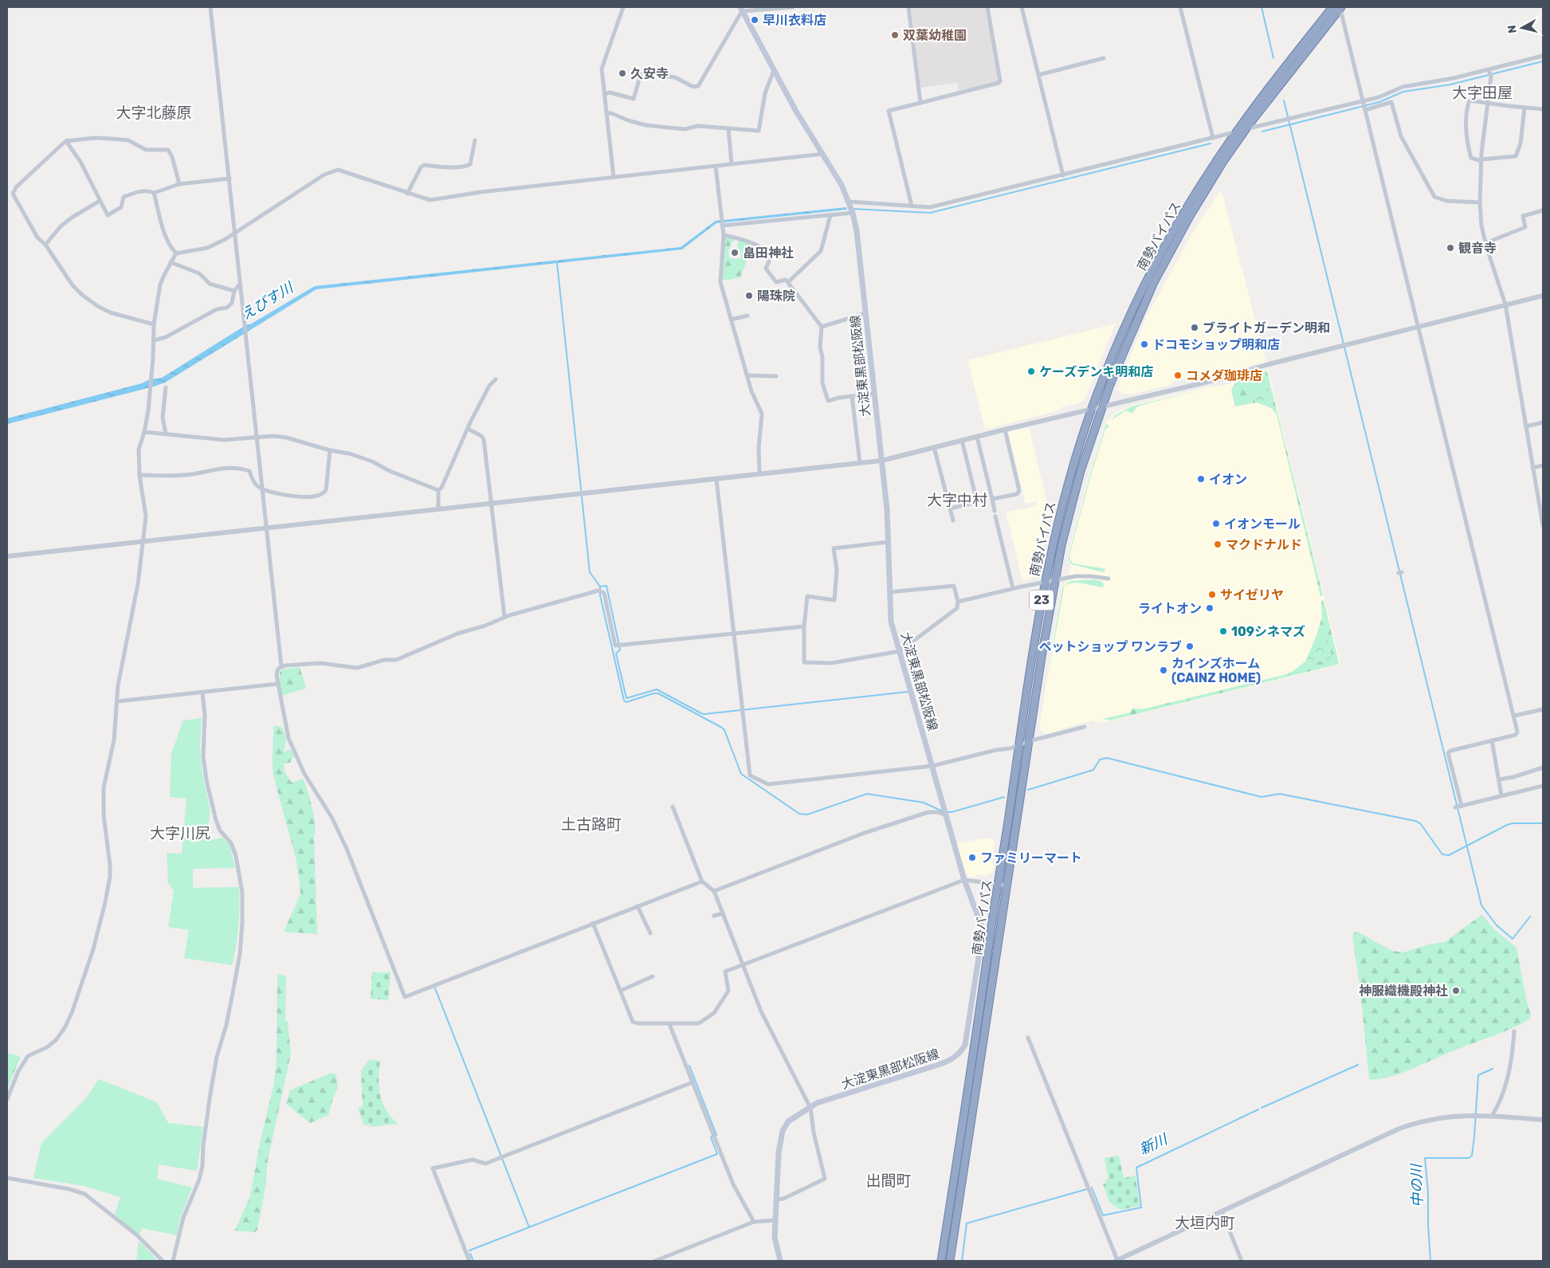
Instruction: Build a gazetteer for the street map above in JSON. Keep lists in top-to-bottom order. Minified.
{"streets":{"highway":["南勢バイパス","23"],"main road":["大淀東黒部松阪線"]},"districts":["大字田屋","大字北藤原","大字中村","土古路町","大字川尻","出間町","大垣内町"],"water":["えびす川","新川","中の川"],"places":["早川衣料店","双葉幼稚園","久安寺","観音寺","畠田神社","陽珠院","ブライトガーデン明和","ドコモショップ明和店","ケーズデンキ明和店","コメダ珈琲店","イオン","イオンモール","マクドナルド","サイゼリヤ","ライトオン","109シネマズ","ペットショップ ワンラブ","カインズホーム (CAINZ HOME)","ファミリーマート","神服織機殿神社"],"north":"left"}
